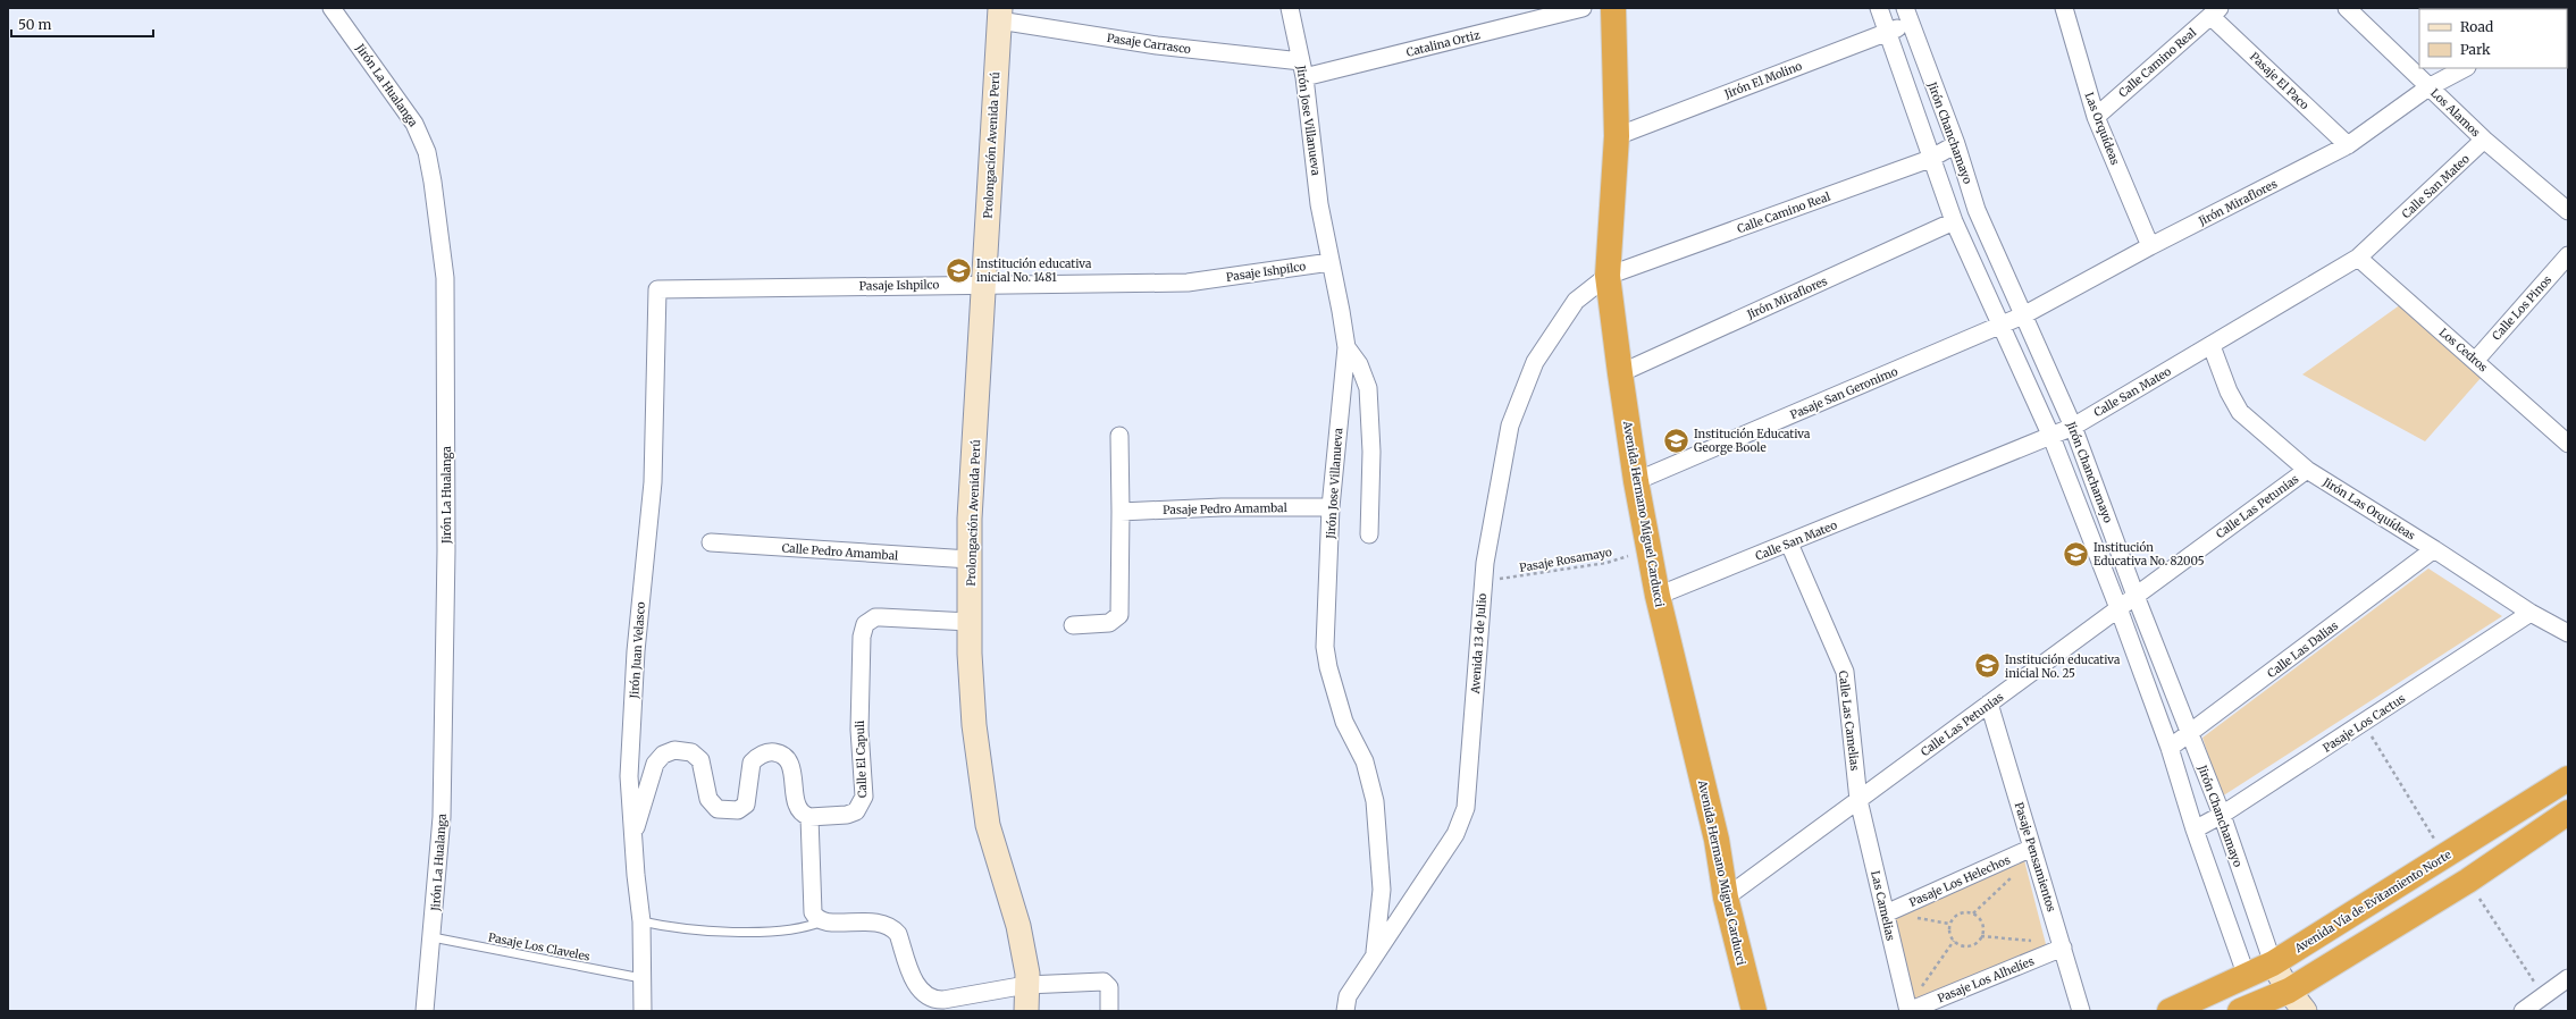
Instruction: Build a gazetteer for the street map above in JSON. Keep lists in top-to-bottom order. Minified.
{"streets":{"highway":["Avenida Hermano Miguel Carducci","Avenida Vía de Evitamiento Norte"],"street":["Pasaje Carrasco","Catalina Ortiz","Calle Camino Real","Jirón El Molino","Pasaje El Paco","Jirón La Hualanga","Los Alamos","Jirón Jose Villanueva","Las Orquídeas","Jirón Chanchamayo","Prolongación Avenida Perú","Calle San Mateo","Jirón Miraflores","Pasaje Ishpilco","Calle Los Pinos","Los Cedros","Pasaje San Geronimo","Calle Las Petunias","Pasaje Pedro Amambal","Jirón Las Orquídeas","Calle Pedro Amambal","Avenida 13 de Julio","Calle Las Dalias","Jirón Juan Velasco","Calle Las Camelias","Pasaje Los Cactus","Calle El Capuli","Pasaje Pensamientos","Pasaje Los Helechos","Las Camelias","Pasaje Los Alhelíes"],"lane":["Pasaje Los Claveles"],"path":["Pasaje Rosamayo"]},"crossings":[["Pasaje Carrasco","Jirón Jose Villanueva"],["Pasaje Carrasco","Prolongación Avenida Perú"],["Catalina Ortiz","Jirón Jose Villanueva"],["Calle Camino Real","Pasaje El Paco"],["Calle Camino Real","Las Orquídeas"],["Calle Camino Real","Jirón Chanchamayo"],["Calle Camino Real","Avenida Hermano Miguel Carducci"],["Calle Camino Real","Avenida 13 de Julio"],["Jirón El Molino","Jirón Chanchamayo"],["Jirón El Molino","Avenida Hermano Miguel Carducci"],["Pasaje El Paco","Jirón Miraflores"],["Jirón La Hualanga","Pasaje Los Claveles"],["Los Alamos","Calle San Mateo"],["Los Alamos","Jirón Miraflores"],["Jirón Jose Villanueva","Pasaje Ishpilco"],["Jirón Jose Villanueva","Pasaje Pedro Amambal"],["Jirón Jose Villanueva","Avenida 13 de Julio"],["Las Orquídeas","Jirón Miraflores"],["Jirón Chanchamayo","Calle San Mateo"],["Jirón Chanchamayo","Jirón Miraflores"],["Jirón Chanchamayo","Pasaje San Geronimo"],["Jirón Chanchamayo","Calle Las Petunias"],["Jirón Chanchamayo","Calle Las Dalias"],["Jirón Chanchamayo","Pasaje Los Cactus"],["Jirón Chanchamayo","Avenida Vía de Evitamiento Norte"],["Prolongación Avenida Perú","Pasaje Ishpilco"],["Prolongación Avenida Perú","Calle Pedro Amambal"],["Prolongación Avenida Perú","Calle El Capuli"],["Calle San Mateo","Los Cedros"],["Calle San Mateo","Jirón Las Orquídeas"],["Calle San Mateo","Avenida Hermano Miguel Carducci"],["Calle San Mateo","Calle Las Camelias"],["Jirón Miraflores","Pasaje San Geronimo"],["Jirón Miraflores","Avenida Hermano Miguel Carducci"],["Pasaje Ishpilco","Jirón Juan Velasco"],["Calle Los Pinos","Los Cedros"],["Pasaje San Geronimo","Avenida Hermano Miguel Carducci"],["Calle Las Petunias","Jirón Las Orquídeas"],["Calle Las Petunias","Avenida Hermano Miguel Carducci"],["Calle Las Petunias","Calle Las Camelias"],["Calle Las Petunias","Pasaje Pensamientos"],["Calle Las Petunias","Las Camelias"],["Jirón Las Orquídeas","Calle Las Dalias"],["Jirón Las Orquídeas","Pasaje Los Cactus"],["Avenida Hermano Miguel Carducci","Pasaje Rosamayo"],["Avenida Hermano Miguel Carducci","Avenida 13 de Julio"],["Pasaje Rosamayo","Avenida 13 de Julio"],["Jirón Juan Velasco","Pasaje Los Claveles"],["Calle Las Camelias","Las Camelias"],["Pasaje Pensamientos","Pasaje Los Helechos"],["Pasaje Pensamientos","Pasaje Los Alhelíes"],["Pasaje Los Helechos","Las Camelias"],["Las Camelias","Pasaje Los Alhelíes"]],"places":{"school or university":["Institución educativa inicial No. 1481","Institución Educativa George Boole","Institución Educativa No. 82005","Institución educativa inicial No. 25"]},"legend":["Road","Park"],"scale_bar":"50 m"}
